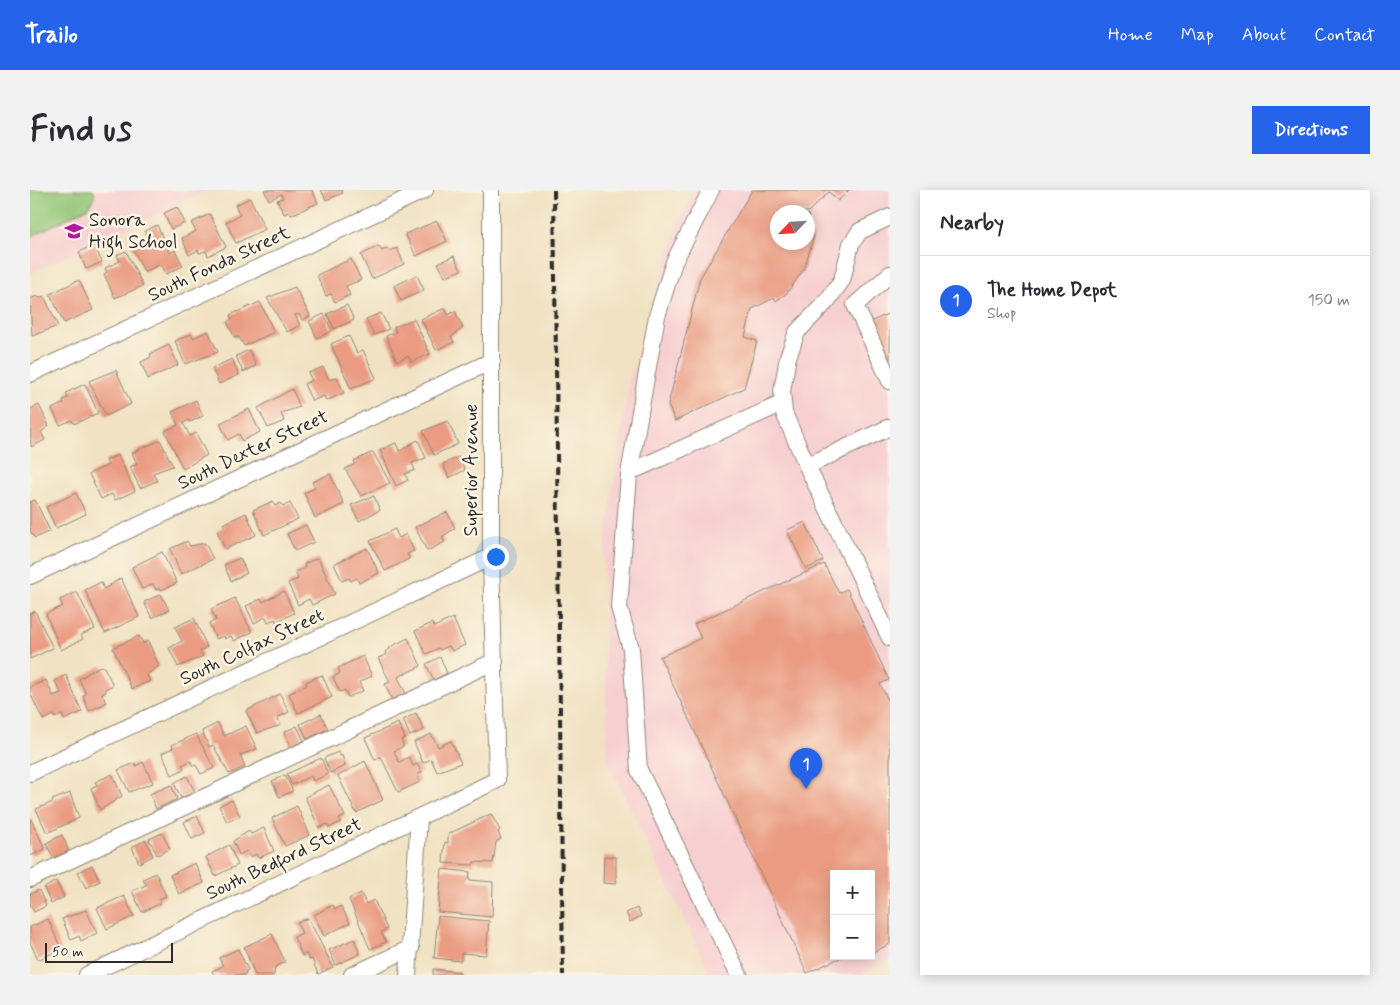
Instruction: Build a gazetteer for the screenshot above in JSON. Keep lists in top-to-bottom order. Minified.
{"streets":{"street":["South Fonda Street","South Dexter Street","Superior Avenue","South Colfax Street","South Bedford Street"]},"crossings":[["South Dexter Street","Superior Avenue"],["Superior Avenue","South Colfax Street"],["Superior Avenue","South Bedford Street"]],"places":{"school or university":["Sonora High School"]},"scale_bar":"50 m","north":"bottom left","page":{"header":"Trailo","nav":["Home","Map","About","Contact"],"buttons":"Directions","title":"Find us","heading":"Nearby","list":[{"mark":"1","name":"The Home Depot","note":"Shop","value":"150 m"}],"pins":"1","map_buttons":["+","−"],"scale":"50 m"}}
